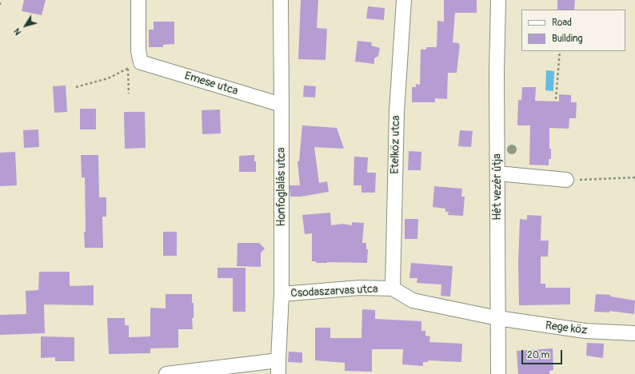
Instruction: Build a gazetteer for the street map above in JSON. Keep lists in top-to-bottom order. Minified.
{"streets":{"street":["Emese utca","Etelköz utca","Honfoglalás utca","Hét vezér útja","Csodaszarvas utca","Rege köz"]},"crossings":[["Emese utca","Honfoglalás utca"],["Etelköz utca","Csodaszarvas utca"],["Honfoglalás utca","Csodaszarvas utca"],["Hét vezér útja","Csodaszarvas utca"],["Hét vezér útja","Rege köz"],["Csodaszarvas utca","Rege köz"]],"legend":["Road","Building"],"scale_bar":"20 m","north":"bottom left"}
